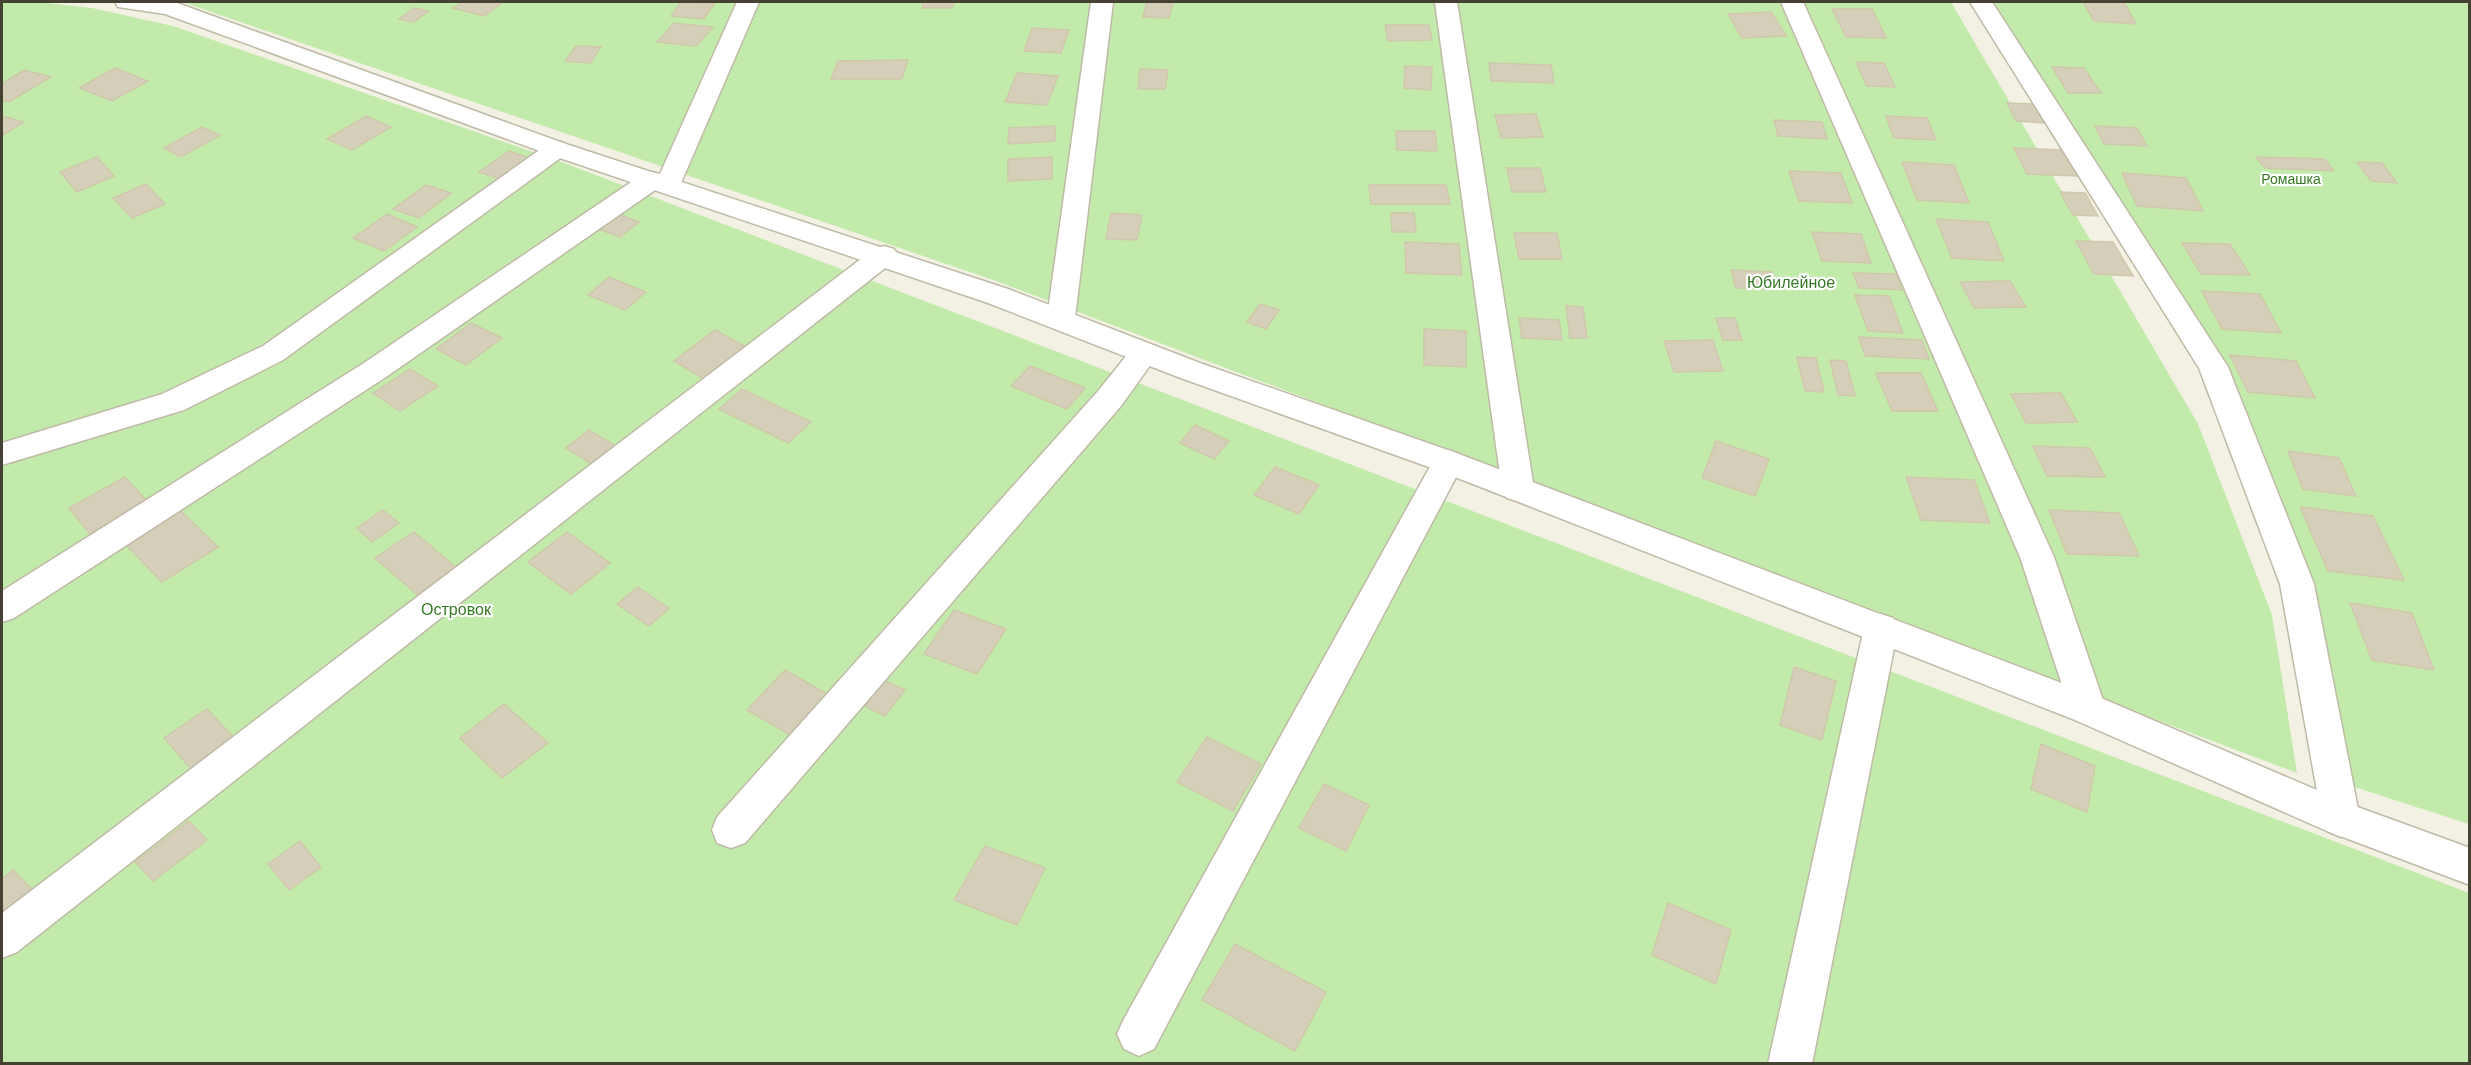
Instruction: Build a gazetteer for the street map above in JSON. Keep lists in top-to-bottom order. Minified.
{"parks":["Ромашка","Юбилейное","Островок"]}
